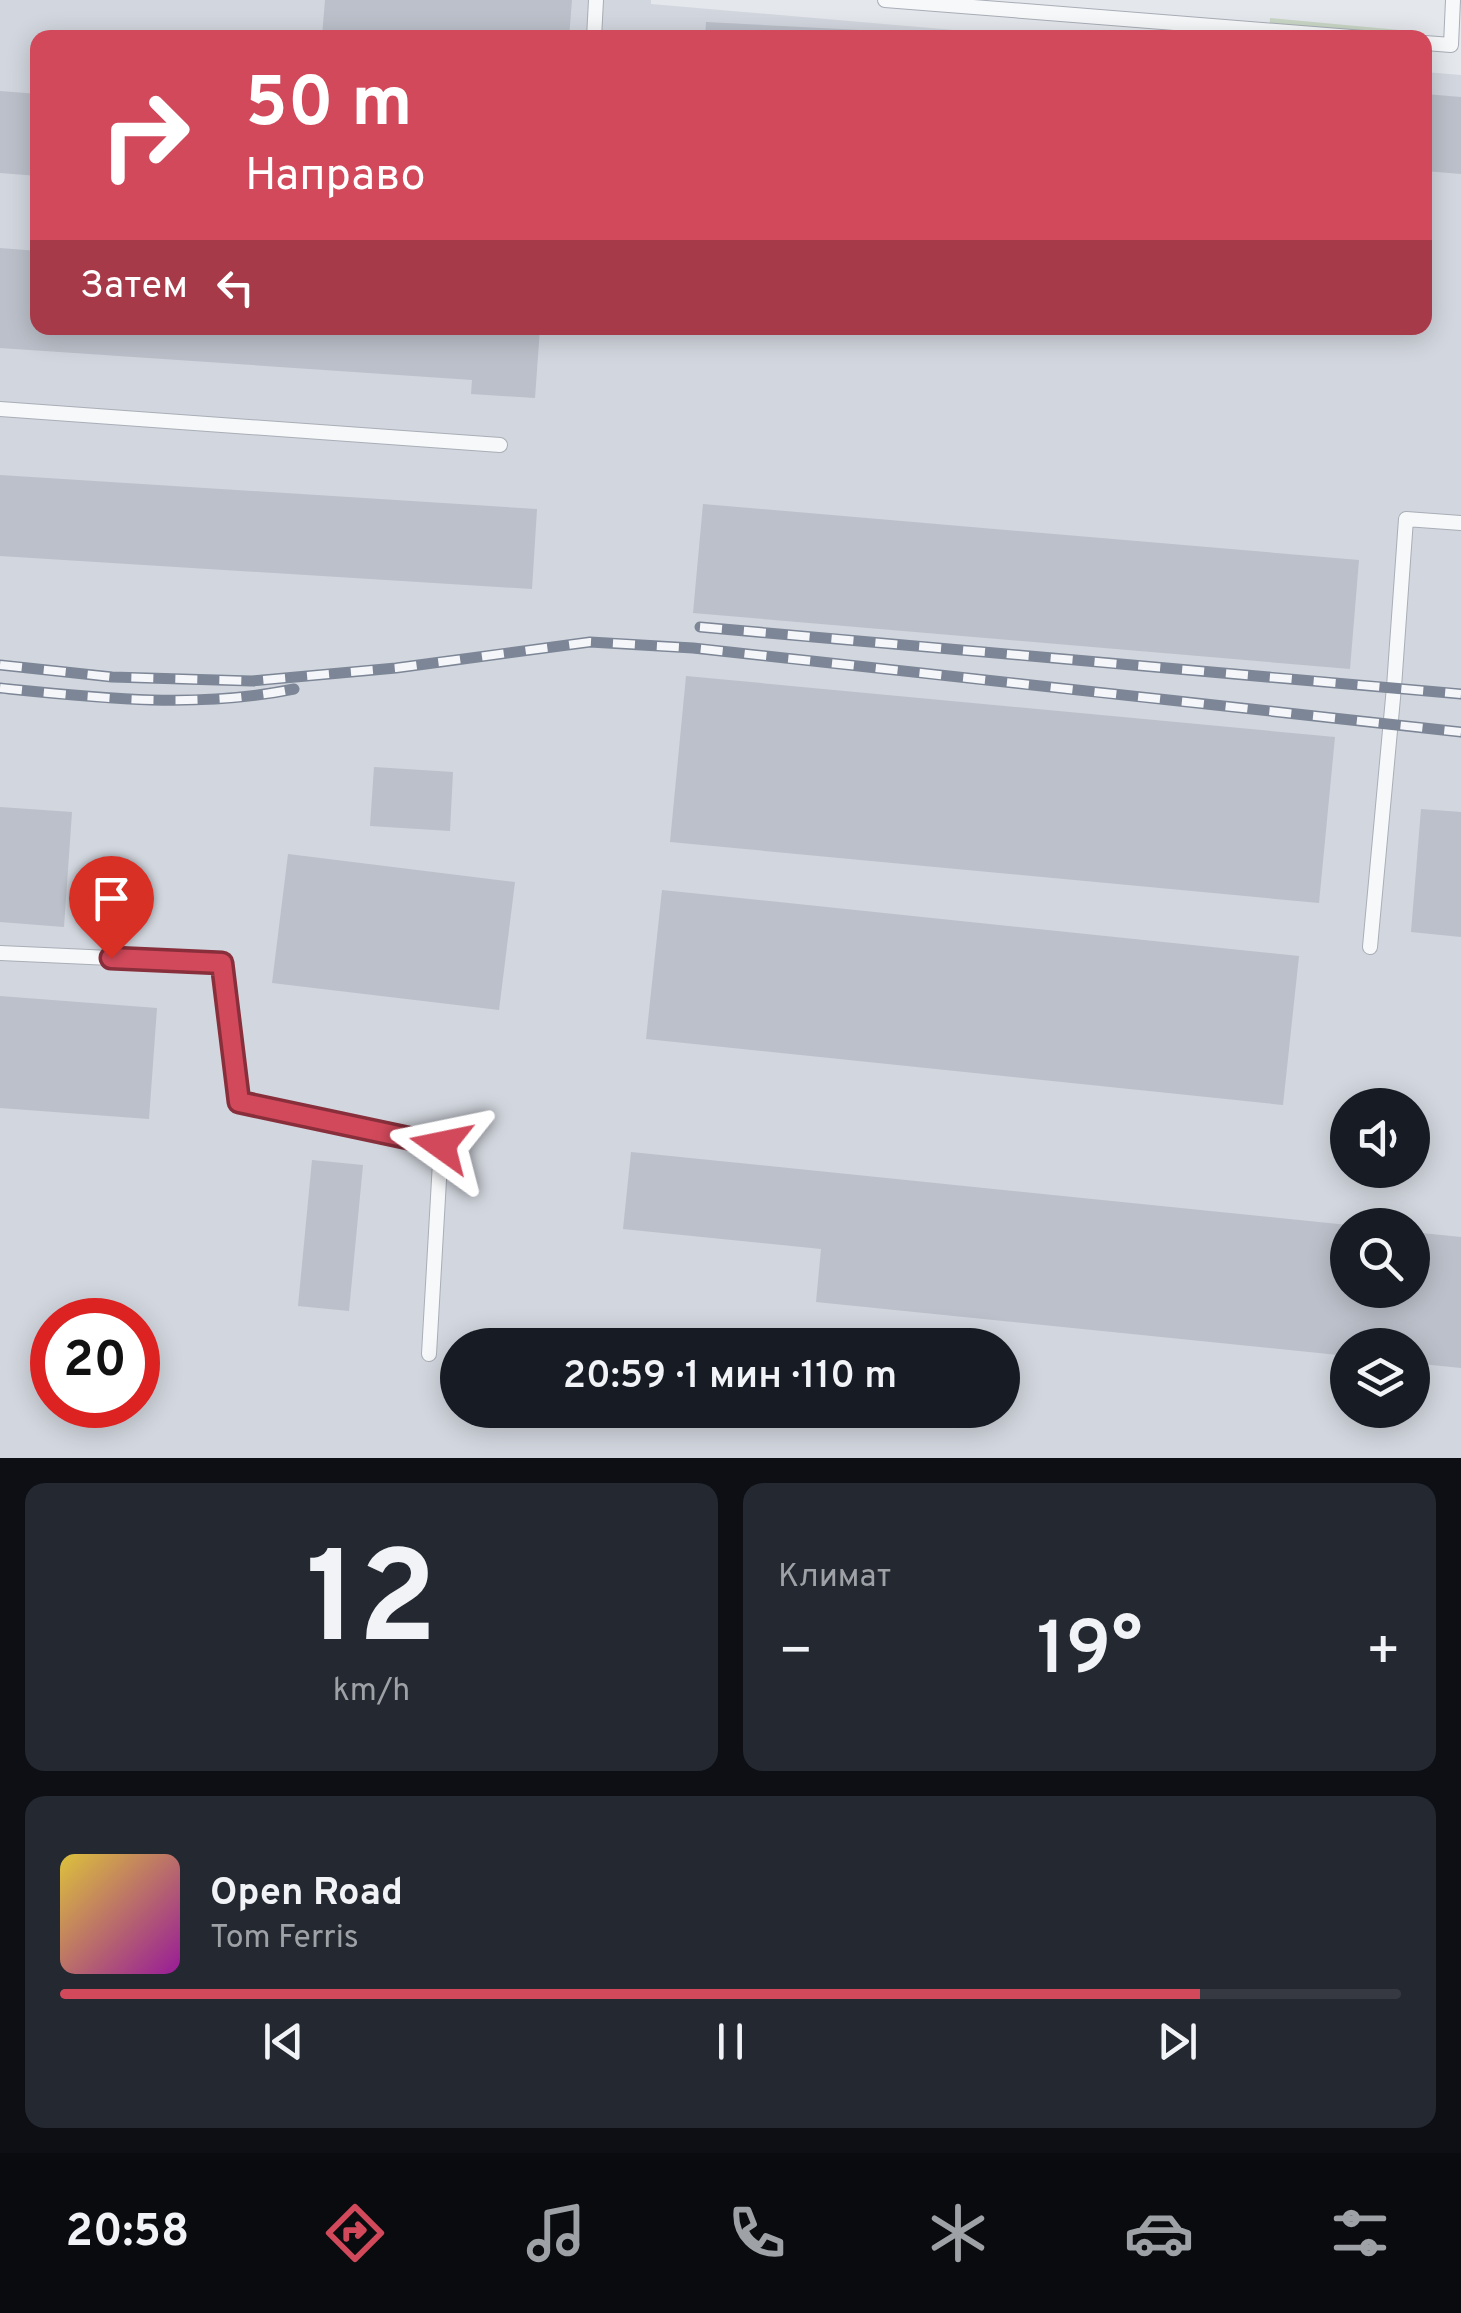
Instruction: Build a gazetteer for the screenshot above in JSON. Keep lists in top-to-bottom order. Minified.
{"page":{"turn":["50 m","Направо"],"then":"Затем","limit":"20","trip":"20:59 · 1 мин · 110 m","tile":[["12","km/h"],"Климат"],"heat":["−","19°","+"],"song":["Open Road","Tom Ferris"],"tabs":"20:58"}}
